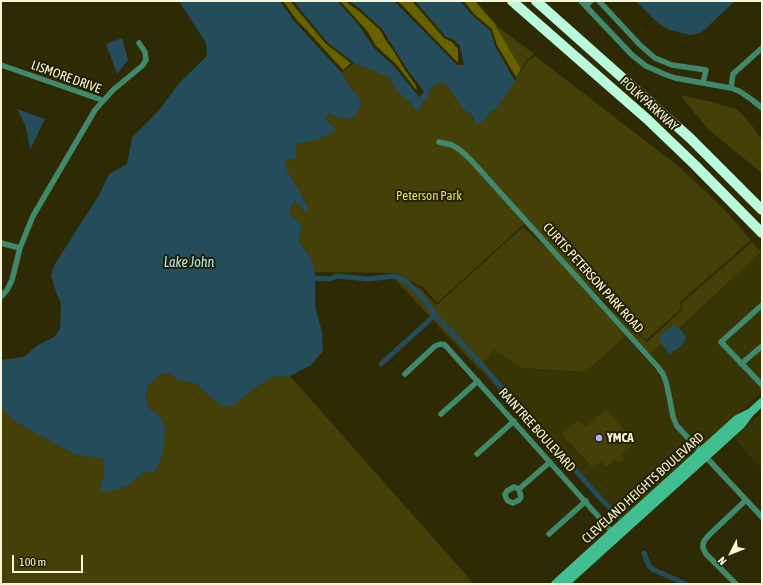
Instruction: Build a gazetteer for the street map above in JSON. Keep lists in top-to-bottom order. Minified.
{"streets":{"highway":["POLK PARKWAY"],"street":["LISMORE DRIVE","CURTIS PETERSON PARK ROAD","RAINTREE BOULEVARD","CLEVELAND HEIGHTS BOULEVARD"]},"crossings":[["CURTIS PETERSON PARK ROAD","CLEVELAND HEIGHTS BOULEVARD"],["RAINTREE BOULEVARD","CLEVELAND HEIGHTS BOULEVARD"]],"water":["Lake John"],"parks":["Peterson Park"],"places":["YMCA"],"scale_bar":"100 m","north":"bottom left"}
